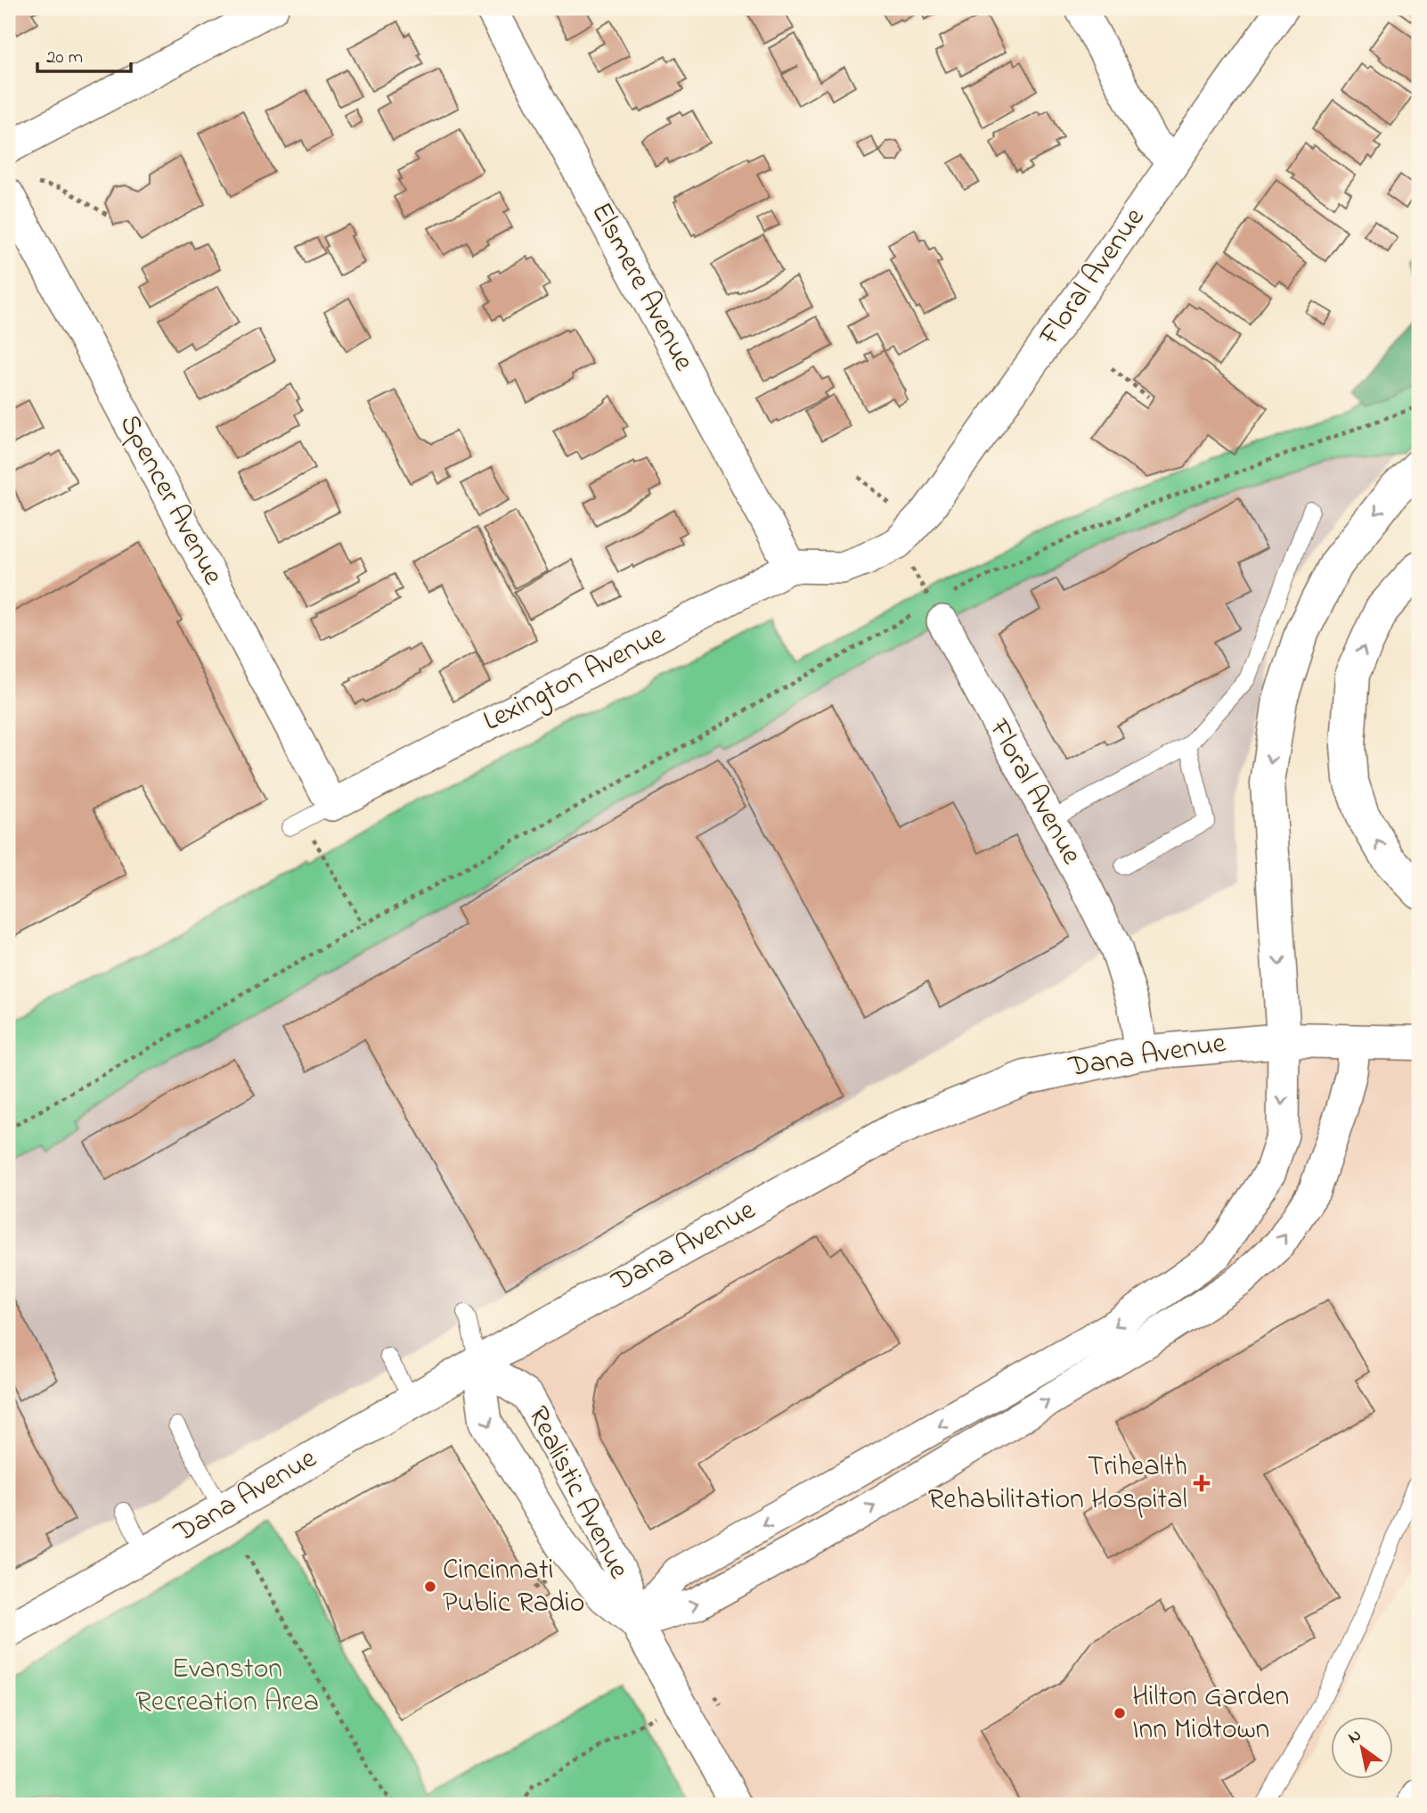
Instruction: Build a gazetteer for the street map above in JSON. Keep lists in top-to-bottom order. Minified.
{"streets":{"main road":["Dana Avenue"],"street":["Floral Avenue","Elsmere Avenue","Spencer Avenue","Lexington Avenue","Realistic Avenue"]},"crossings":[["Floral Avenue","Lexington Avenue"],["Floral Avenue","Dana Avenue"],["Elsmere Avenue","Lexington Avenue"],["Spencer Avenue","Lexington Avenue"],["Dana Avenue","Realistic Avenue"]],"parks":["Evanston Recreation Area"],"places":{"health":["Trihealth Rehabilitation Hospital"],"other":["Cincinnati Public Radio","Hilton Garden Inn Midtown"]},"scale_bar":"20 m","north":"top left"}
